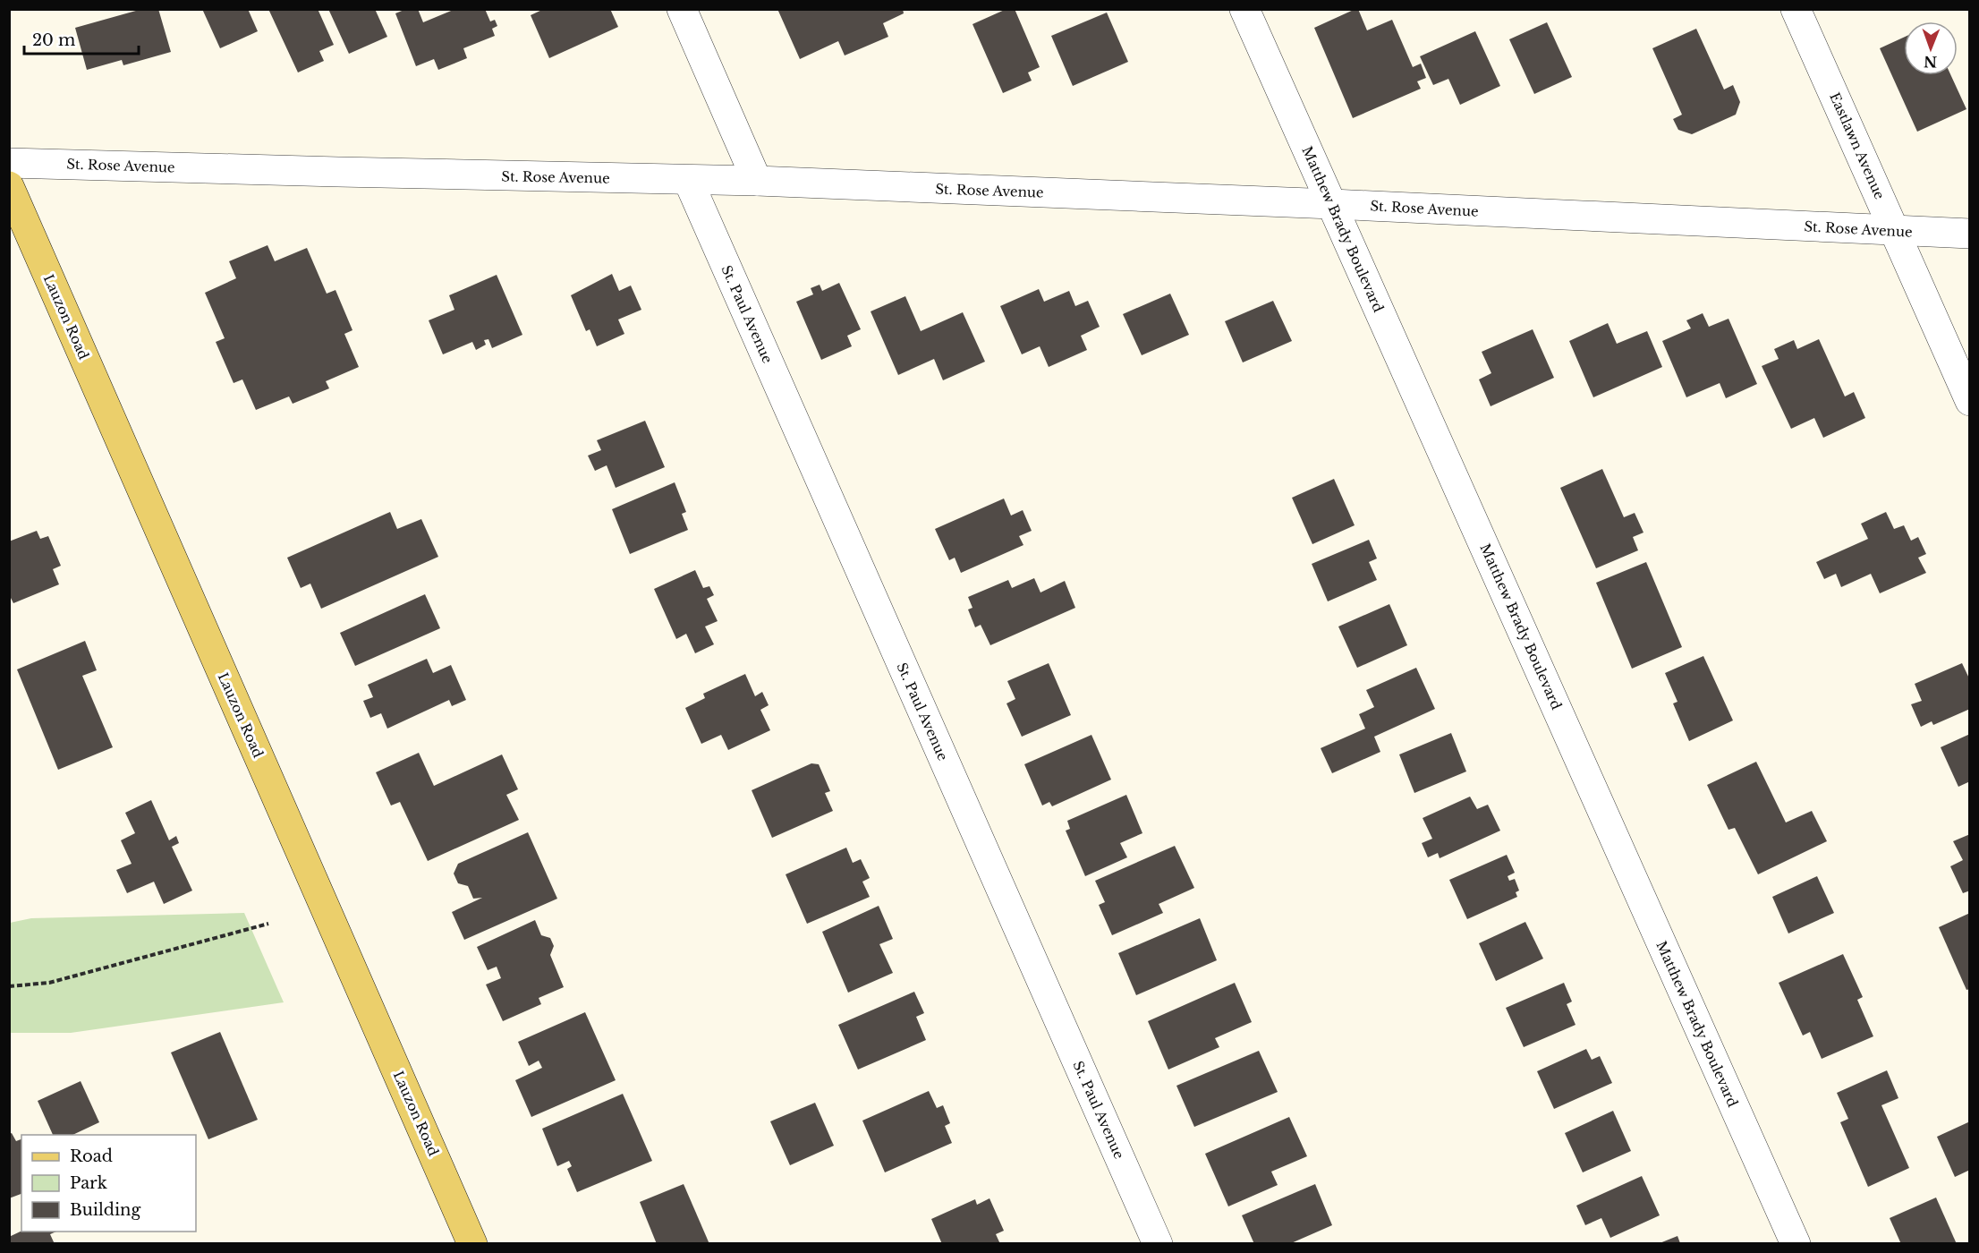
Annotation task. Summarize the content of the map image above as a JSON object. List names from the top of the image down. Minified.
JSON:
{"streets":{"main road":["Lauzon Road"],"street":["Eastlawn Avenue","St. Rose Avenue","Matthew Brady Boulevard","St. Paul Avenue"]},"crossings":[["Eastlawn Avenue","St. Rose Avenue"],["St. Rose Avenue","Matthew Brady Boulevard"],["St. Rose Avenue","St. Paul Avenue"]],"legend":["Road","Park","Building"],"scale_bar":"20 m","north":"bottom"}
